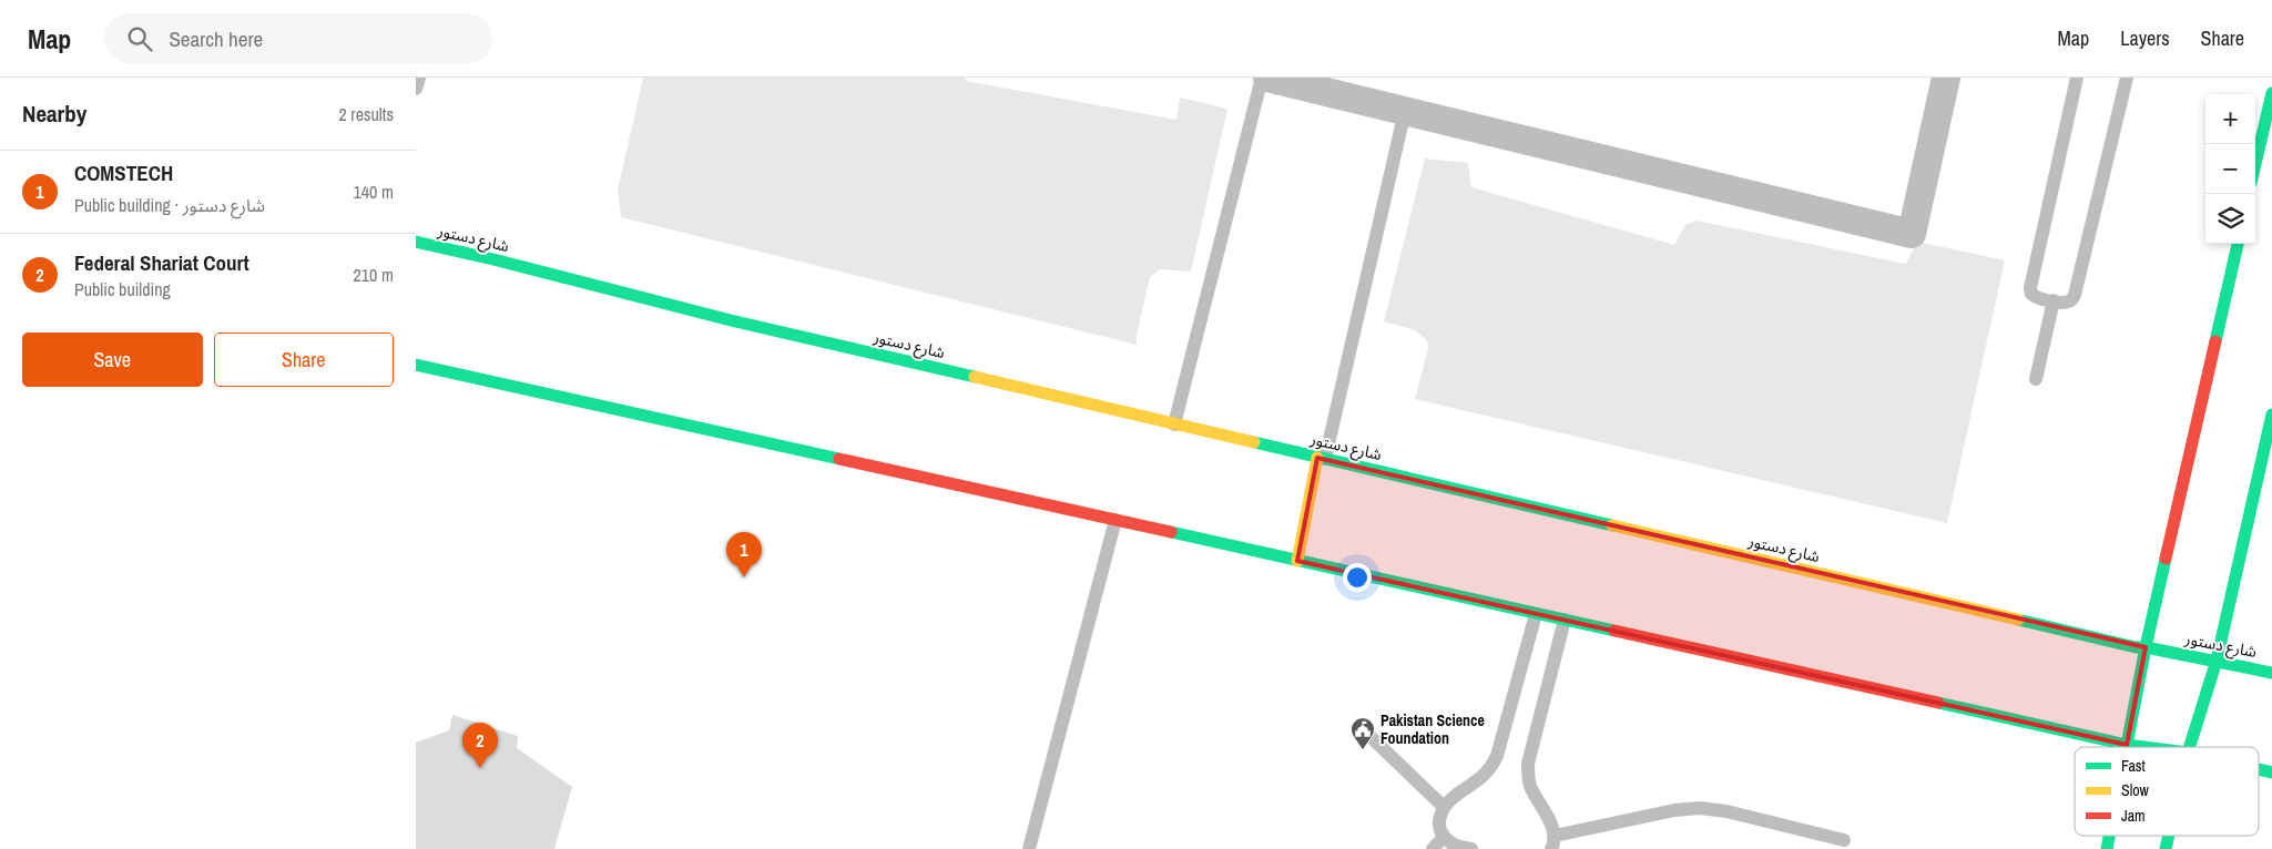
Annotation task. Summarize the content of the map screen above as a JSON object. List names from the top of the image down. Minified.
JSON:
{"streets":{"main road":["شارع دستور"]},"places":{"public building":["Pakistan Science Foundation"]},"legend":["Fast","Slow","Jam"],"page":{"header":"Map","search":"Search here","nav":["Map","Layers","Share"],"heading":["Nearby","2 results"],"map_buttons":["+","−"],"list":[{"mark":"1","name":"COMSTECH","note":"Public building · شارع دستور","value":"140 m"},{"mark":"2","name":"Federal Shariat Court","note":"Public building","value":"210 m"}],"buttons":["Save","Share"],"pins":["1","2"]}}
